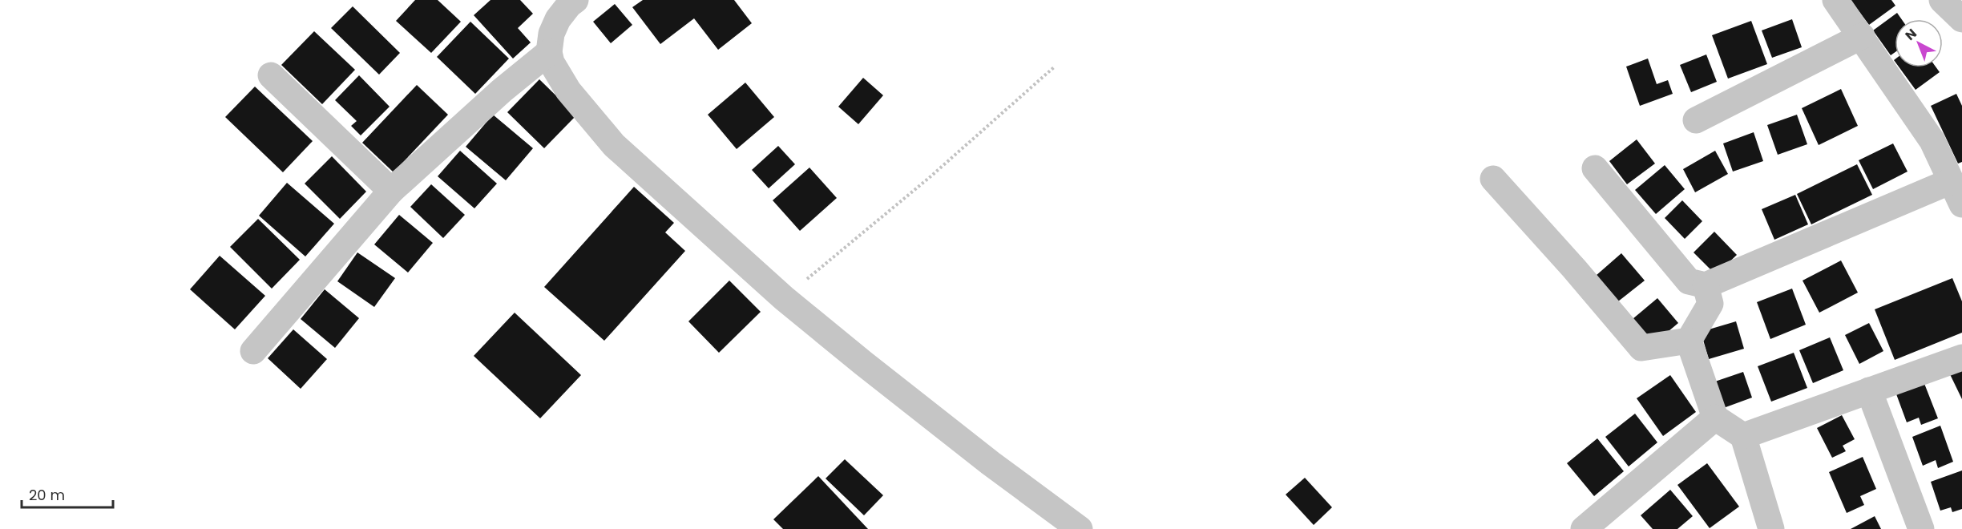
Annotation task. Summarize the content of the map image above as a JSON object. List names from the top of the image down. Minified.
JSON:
{"scale_bar":"20 m","north":"top left"}
